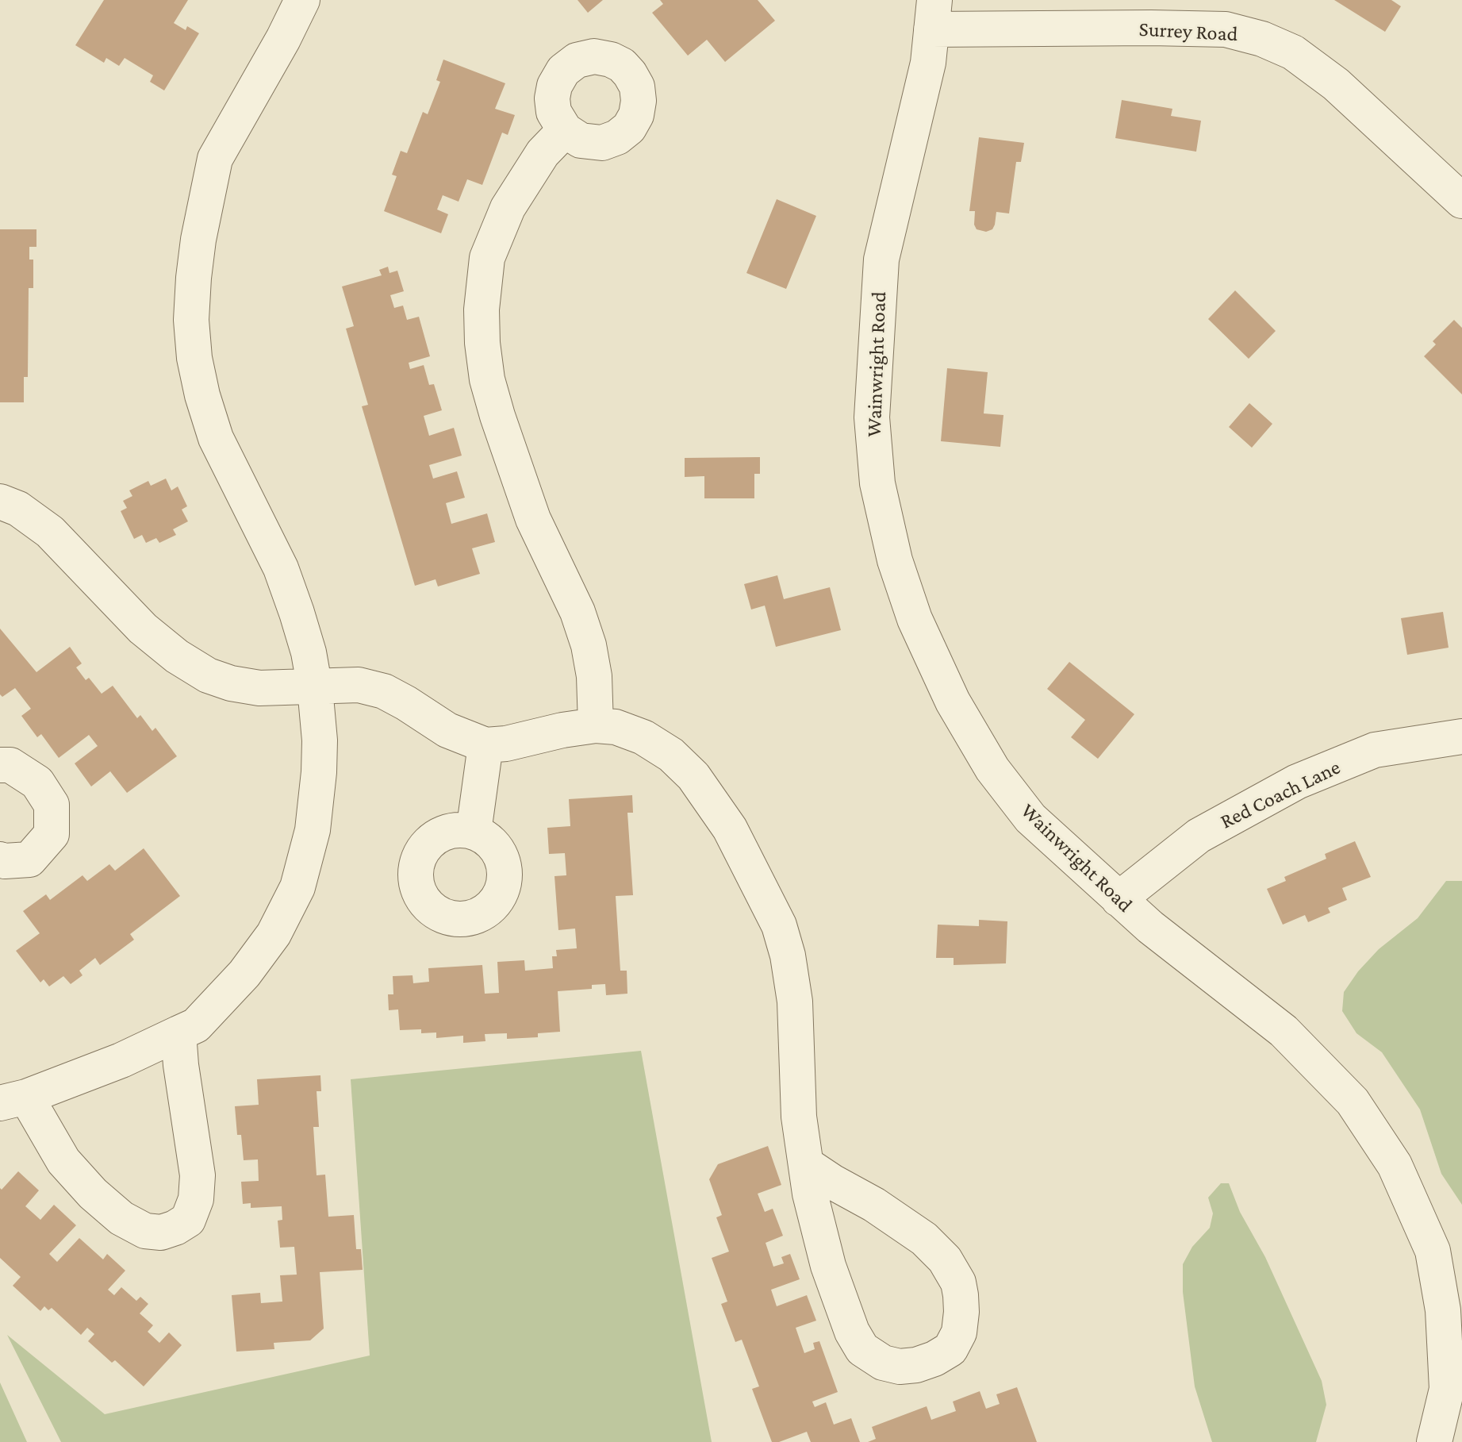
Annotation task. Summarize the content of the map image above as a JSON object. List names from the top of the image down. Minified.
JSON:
{"streets":{"street":["Surrey Road","Wainwright Road","Red Coach Lane"]},"crossings":[["Surrey Road","Wainwright Road"],["Wainwright Road","Red Coach Lane"]]}
